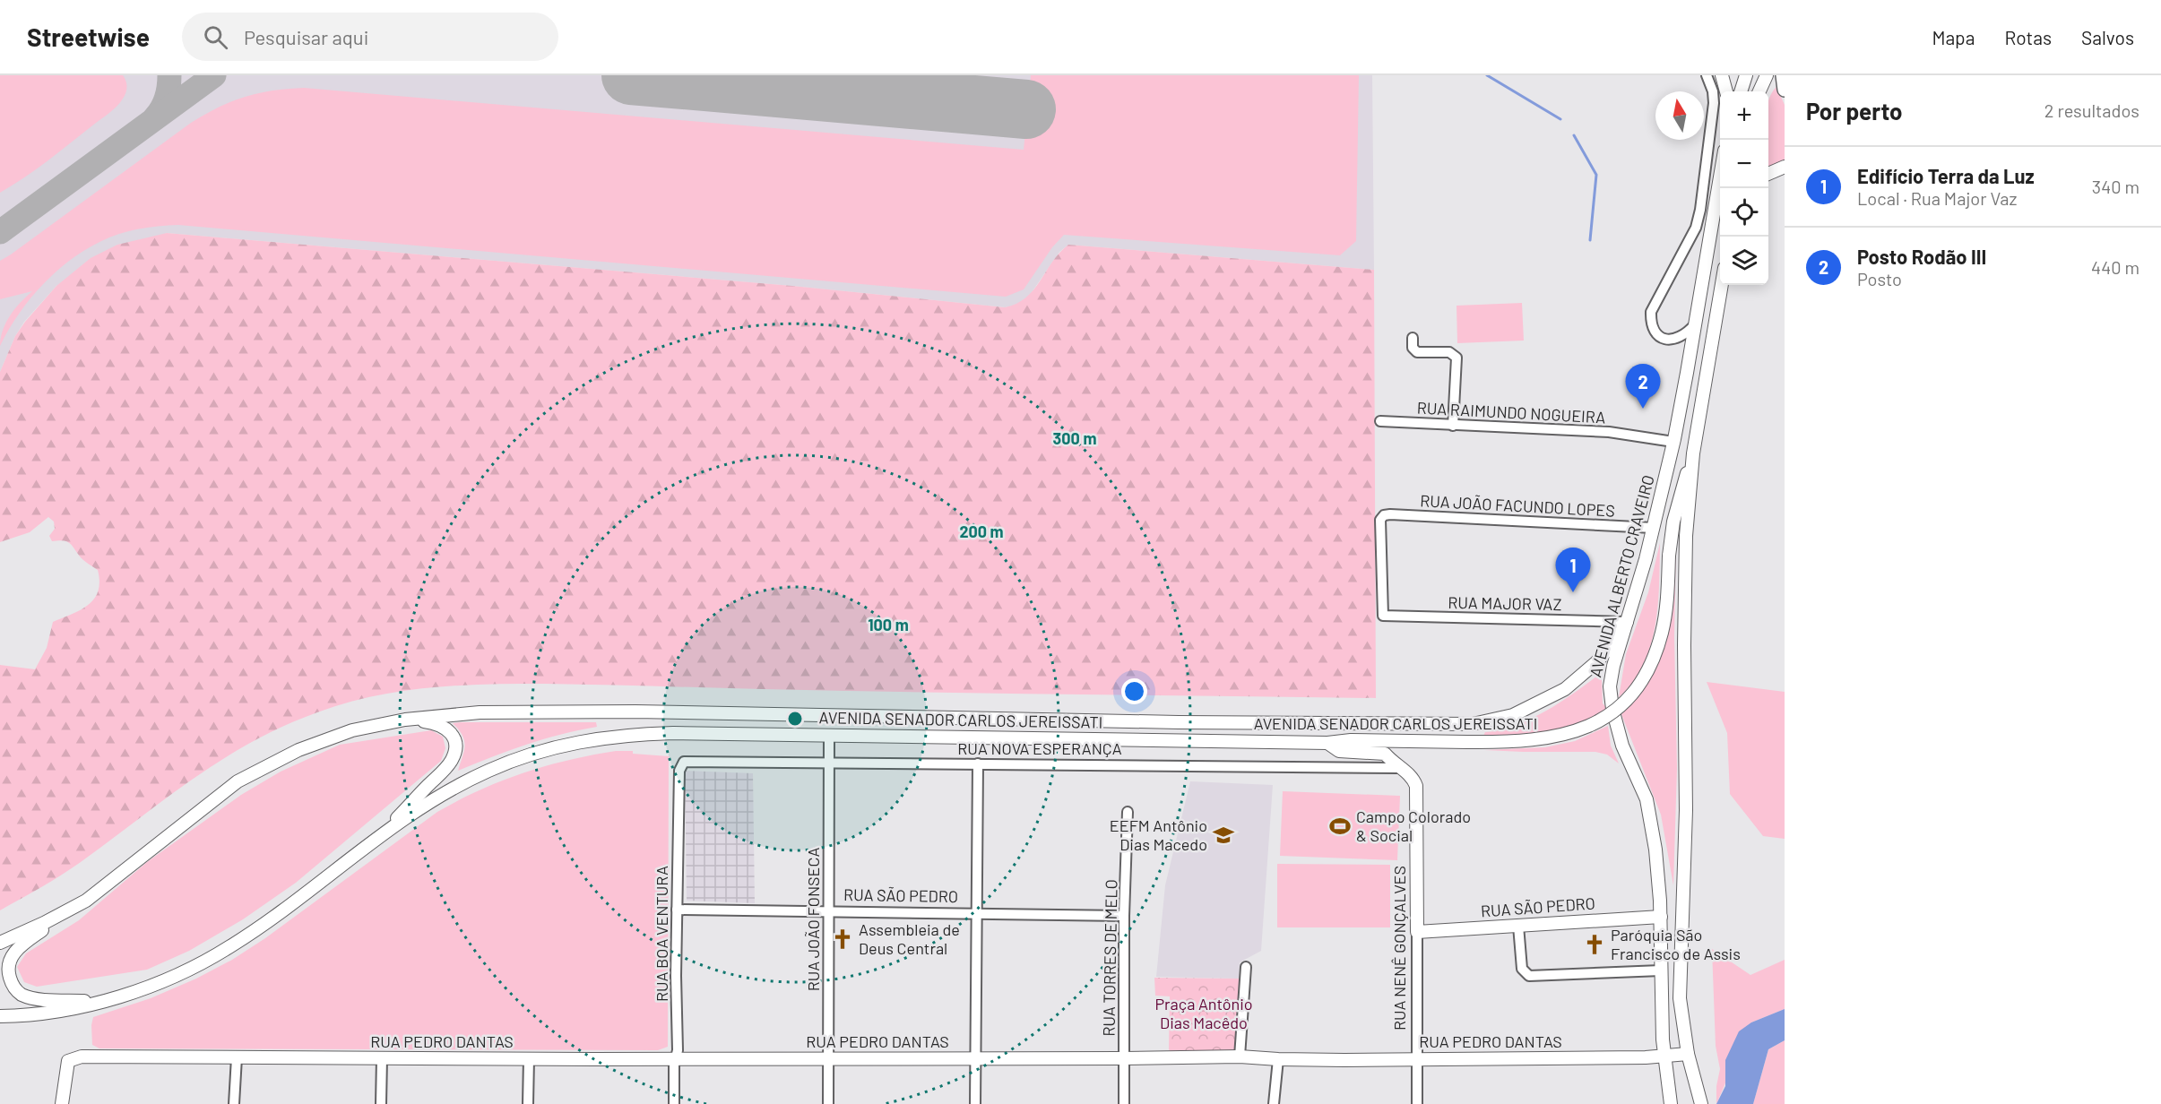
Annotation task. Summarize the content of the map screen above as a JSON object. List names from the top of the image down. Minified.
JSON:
{"streets":{"main road":["AVENIDA ALBERTO CRAVEIRO","AVENIDA SENADOR CARLOS JEREISSATI","RUA SÃO PEDRO","RUA NENÊ GONÇALVES","RUA PEDRO DANTAS"],"street":["RUA RAIMUNDO NOGUEIRA","RUA JOÃO FACUNDO LOPES","RUA MAJOR VAZ","RUA NOVA ESPERANÇA","RUA JOÃO FONSECA","RUA BOA VENTURA","RUA TORRES DE MELO"]},"crossings":[["RUA RAIMUNDO NOGUEIRA","AVENIDA ALBERTO CRAVEIRO"],["RUA JOÃO FACUNDO LOPES","AVENIDA ALBERTO CRAVEIRO"],["RUA JOÃO FACUNDO LOPES","RUA MAJOR VAZ"],["AVENIDA ALBERTO CRAVEIRO","RUA MAJOR VAZ"],["AVENIDA ALBERTO CRAVEIRO","AVENIDA SENADOR CARLOS JEREISSATI"],["AVENIDA ALBERTO CRAVEIRO","RUA SÃO PEDRO"],["AVENIDA ALBERTO CRAVEIRO","RUA PEDRO DANTAS"],["RUA MAJOR VAZ","AVENIDA SENADOR CARLOS JEREISSATI"],["AVENIDA SENADOR CARLOS JEREISSATI","RUA JOÃO FONSECA"],["AVENIDA SENADOR CARLOS JEREISSATI","RUA NENÊ GONÇALVES"],["RUA NOVA ESPERANÇA","RUA JOÃO FONSECA"],["RUA NOVA ESPERANÇA","RUA BOA VENTURA"],["RUA NOVA ESPERANÇA","RUA NENÊ GONÇALVES"],["RUA SÃO PEDRO","RUA JOÃO FONSECA"],["RUA SÃO PEDRO","RUA BOA VENTURA"],["RUA SÃO PEDRO","RUA NENÊ GONÇALVES"],["RUA SÃO PEDRO","RUA TORRES DE MELO"],["RUA JOÃO FONSECA","RUA PEDRO DANTAS"],["RUA BOA VENTURA","RUA PEDRO DANTAS"],["RUA NENÊ GONÇALVES","RUA PEDRO DANTAS"],["RUA TORRES DE MELO","RUA PEDRO DANTAS"]],"parks":["Praça Antônio Dias Macêdo"],"places":{"sports":["Campo Colorado & Social"],"school or university":["EEFM Antônio Dias Macedo"],"church":["Assembleia de Deus Central","Paróquia São Francisco de Assis"]},"north":"top","page":{"header":"Streetwise","search":"Pesquisar aqui","nav":["Mapa","Rotas","Salvos"],"heading":["Por perto","2 resultados"],"map_buttons":["+","−"],"list":[{"mark":"1","name":"Edifício Terra da Luz","note":"Local · Rua Major Vaz","value":"340 m"},{"mark":"2","name":"Posto Rodão III","note":"Posto","value":"440 m"}],"pins":["2","1"]},"rings":["300 m","200 m","100 m"]}
